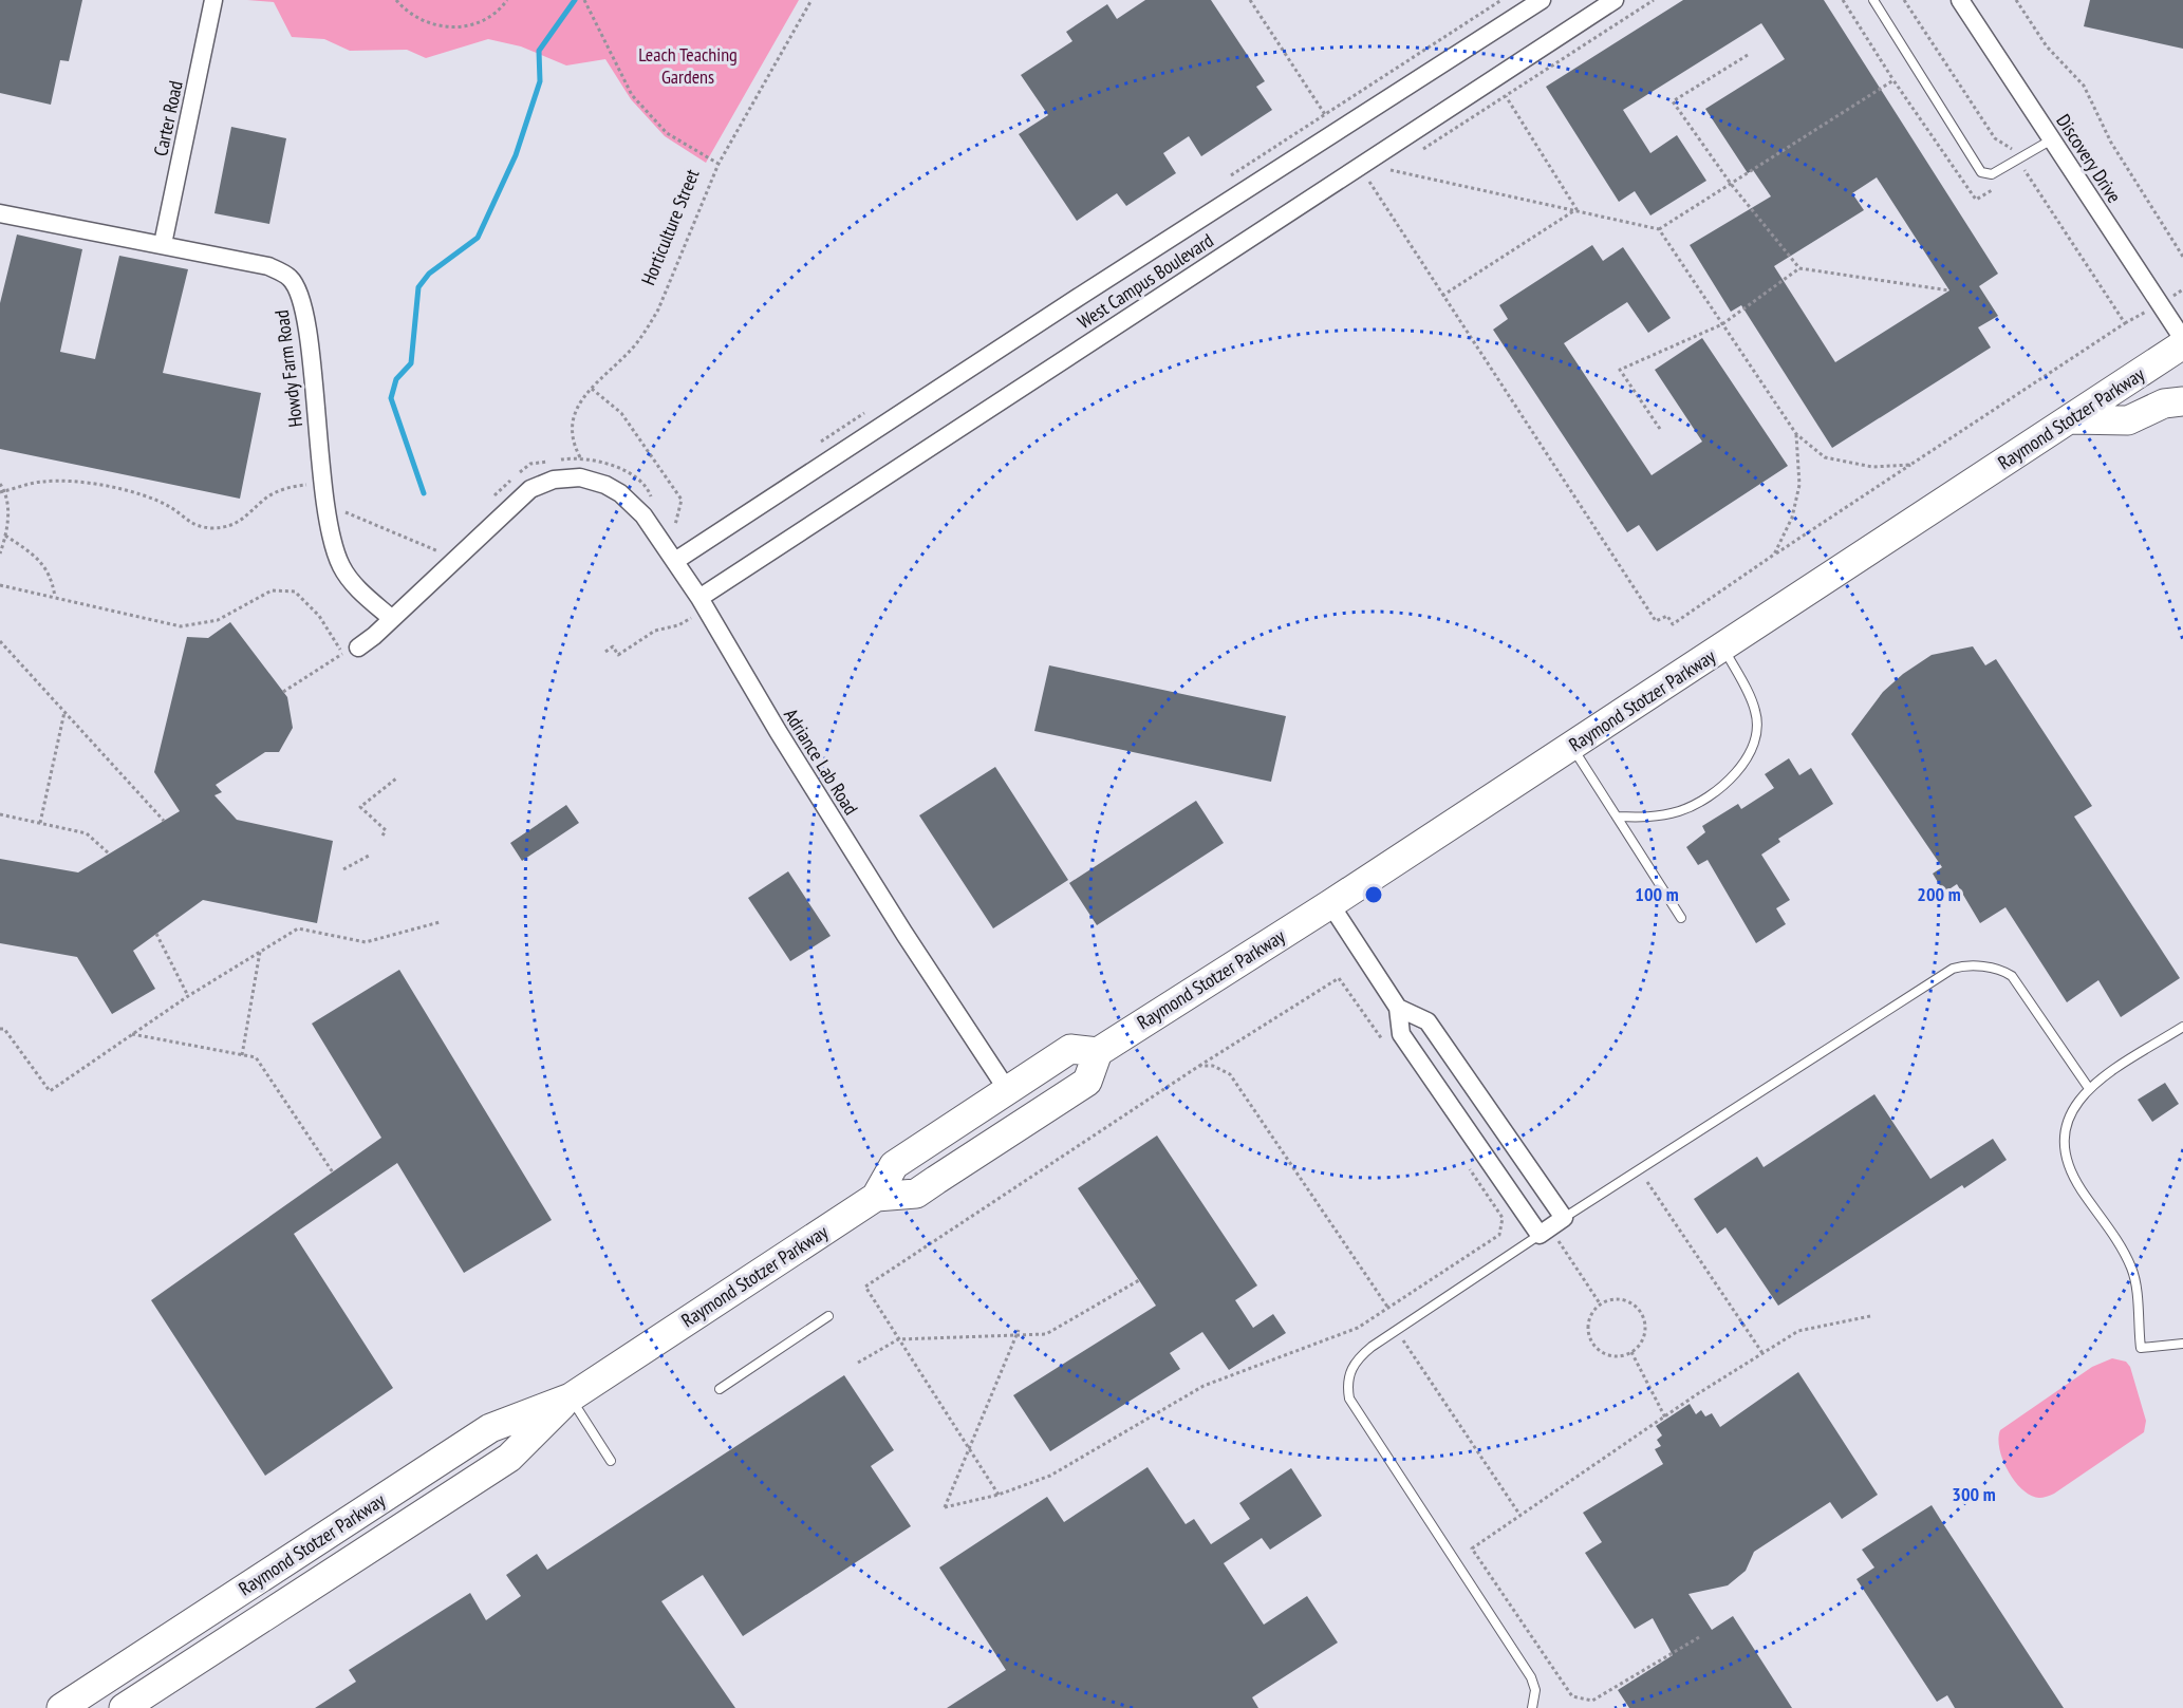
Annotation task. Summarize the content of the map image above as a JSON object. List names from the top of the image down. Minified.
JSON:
{"streets":{"main road":["Raymond Stotzer Parkway"],"street":["Carter Road","Discovery Drive","West Campus Boulevard","Howdy Farm Road","Adriance Lab Road"],"path":["Horticulture Street"]},"crossings":[["Carter Road","Howdy Farm Road"],["Horticulture Street","Adriance Lab Road"],["West Campus Boulevard","Adriance Lab Road"],["Raymond Stotzer Parkway","Adriance Lab Road"]],"parks":["Leach Teaching Gardens"],"rings":["100 m","200 m","300 m"]}
